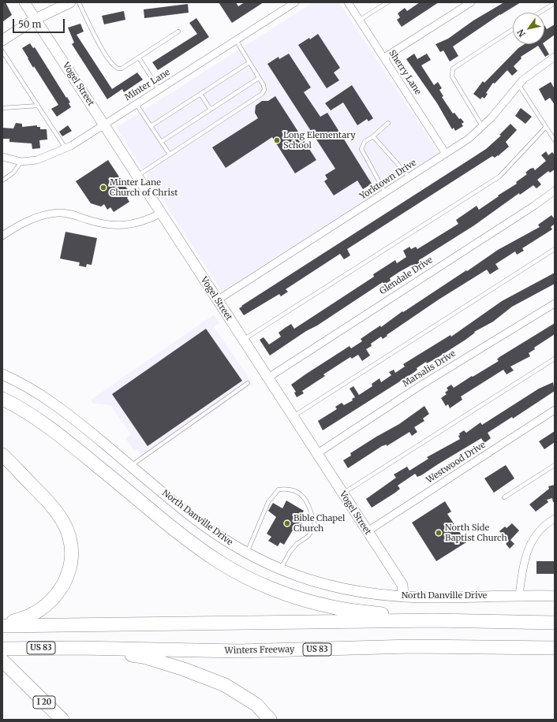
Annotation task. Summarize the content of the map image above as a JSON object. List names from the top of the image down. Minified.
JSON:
{"streets":{"highway":["US 83","Winters Freeway","I 20"],"street":["Sherry Lane","Vogel Street","Minter Lane","Yorktown Drive","Glendale Drive","Marsalis Drive","Westwood Drive","North Danville Drive"]},"crossings":[["Sherry Lane","Yorktown Drive"],["Vogel Street","Minter Lane"],["Vogel Street","Yorktown Drive"],["Vogel Street","Glendale Drive"],["Vogel Street","Marsalis Drive"],["Vogel Street","Westwood Drive"],["Vogel Street","North Danville Drive"]],"places":["Long Elementary School","Minter Lane Church of Christ","Bible Chapel Church","North Side Baptist Church"],"scale_bar":"50 m","north":"bottom left"}
